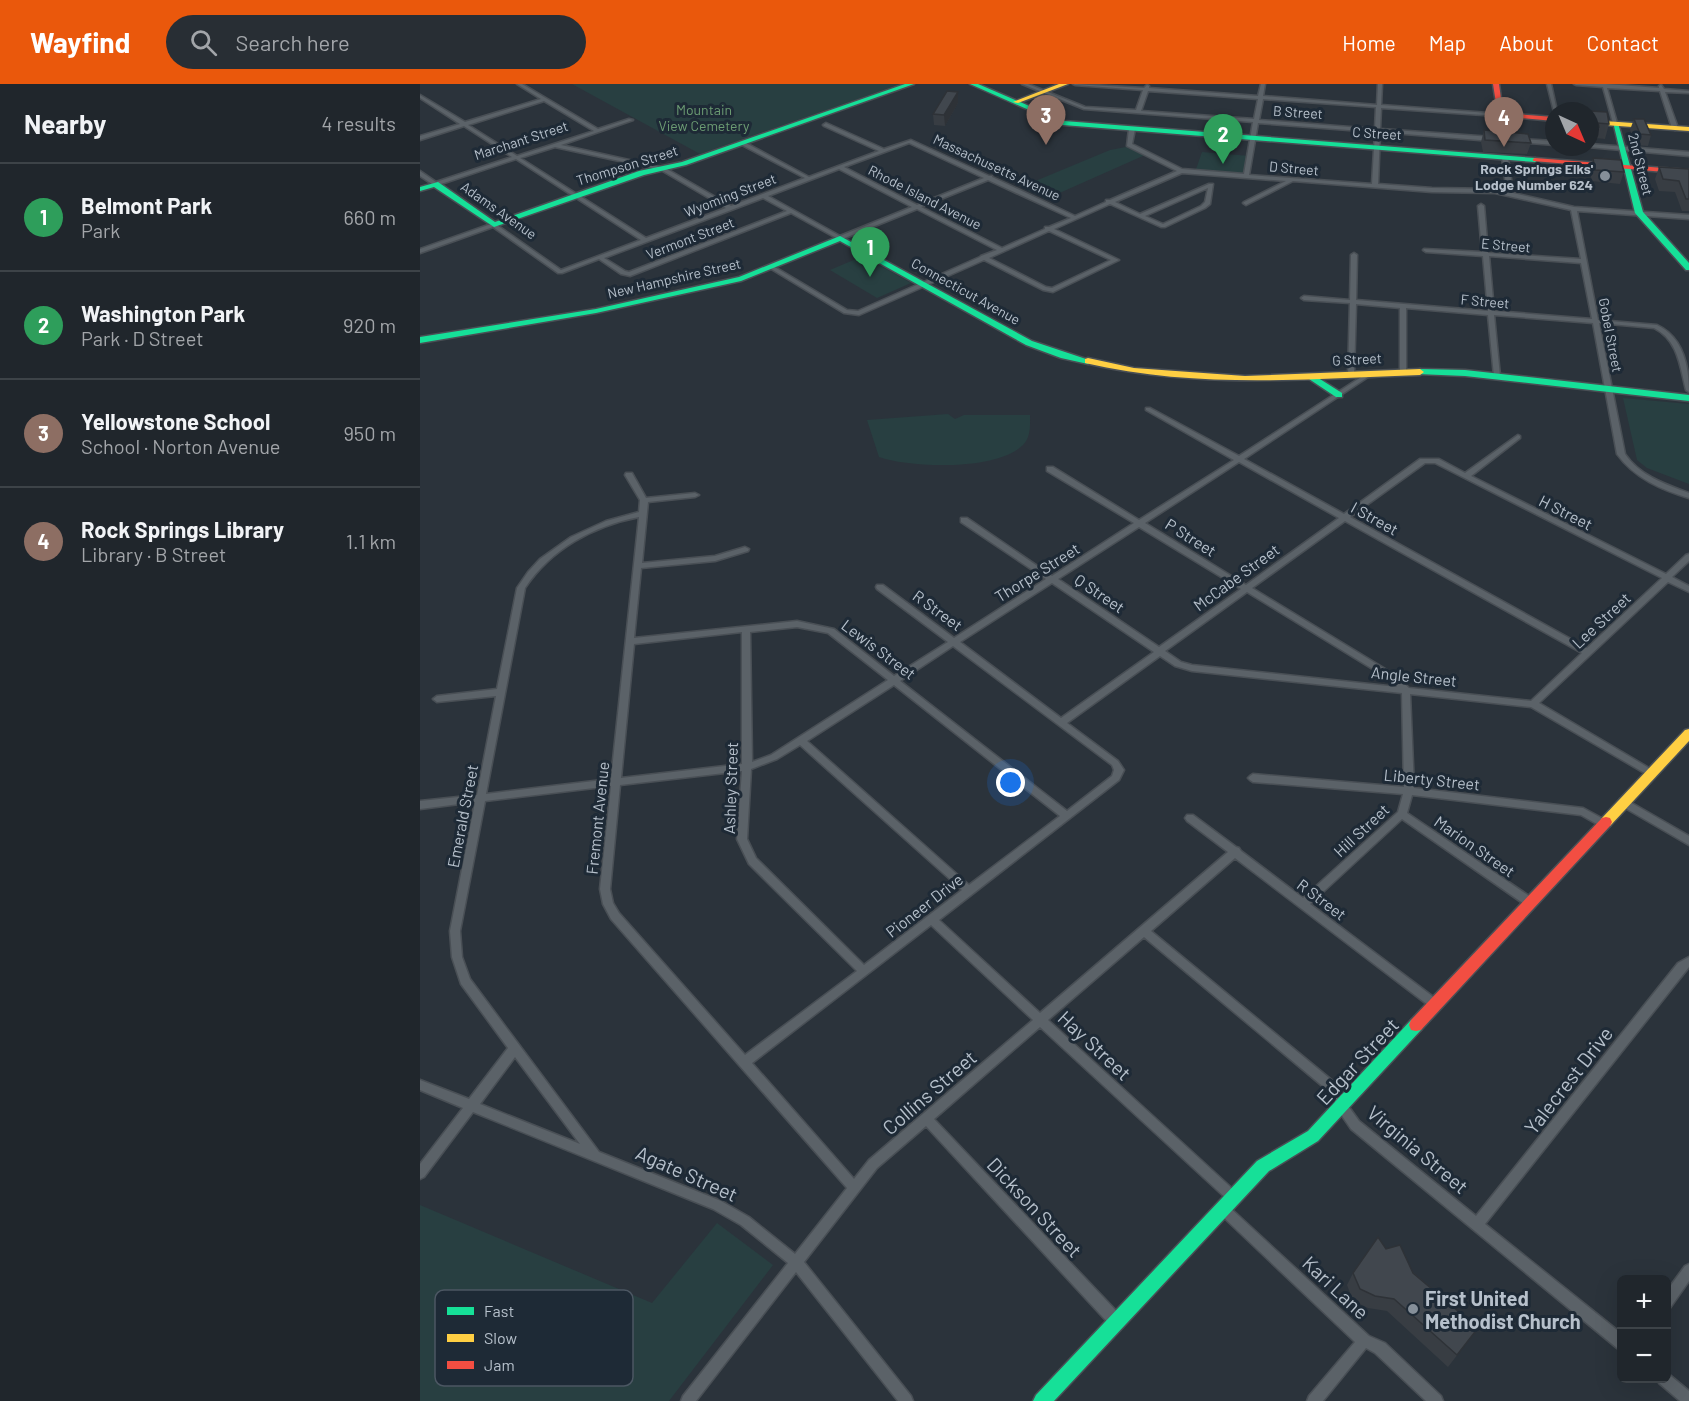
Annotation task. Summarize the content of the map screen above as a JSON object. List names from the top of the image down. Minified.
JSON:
{"streets":{"street":["B Street","C Street","Marchant Street","2nd Street","Thompson Street","Massachusetts Avenue","D Street","Wyoming Street","Rhode Island Avenue","Adams Avenue","Vermont Street","E Street","New Hampshire Street","Connecticut Avenue","F Street","Gobel Street","G Street","H Street","I Street","P Street","Thorpe Street","McCabe Street","Q Street","R Street","Lee Street","Lewis Street","Angle Street","Liberty Street","Ashley Street","Emerald Street","Fremont Avenue","Hill Street","Marion Street","Pioneer Drive","Hay Street","Edgar Street","Yalecrest Drive","Collins Street","Virginia Street","Agate Street","Dickson Street","Kari Lane"]},"crossings":[["C Street","2nd Street"],["Marchant Street","Adams Avenue"],["2nd Street","D Street"],["Thompson Street","Adams Avenue"],["Massachusetts Avenue","D Street"],["Massachusetts Avenue","Wyoming Street"],["Massachusetts Avenue","New Hampshire Street"],["D Street","Rhode Island Avenue"],["D Street","New Hampshire Street"],["D Street","Connecticut Avenue"],["D Street","Gobel Street"],["Wyoming Street","Rhode Island Avenue"],["Wyoming Street","Adams Avenue"],["Wyoming Street","Vermont Street"],["Wyoming Street","Connecticut Avenue"],["Rhode Island Avenue","New Hampshire Street"],["Vermont Street","Connecticut Avenue"],["E Street","Gobel Street"],["New Hampshire Street","Connecticut Avenue"],["Connecticut Avenue","G Street"],["F Street","Gobel Street"],["Gobel Street","G Street"],["G Street","Thorpe Street"],["H Street","McCabe Street"],["H Street","Lee Street"],["I Street","Thorpe Street"],["I Street","McCabe Street"],["I Street","Lee Street"],["P Street","Thorpe Street"],["P Street","McCabe Street"],["P Street","Angle Street"],["P Street","Hill Street"],["Thorpe Street","Q Street"],["Thorpe Street","R Street"],["Thorpe Street","Lewis Street"],["Thorpe Street","Ashley Street"],["Thorpe Street","Emerald Street"],["Thorpe Street","Fremont Avenue"],["McCabe Street","Q Street"],["McCabe Street","R Street"],["McCabe Street","Angle Street"],["Q Street","Angle Street"],["R Street","Hill Street"],["R Street","Pioneer Drive"],["R Street","Edgar Street"],["R Street","Collins Street"],["Lee Street","Angle Street"],["Lewis Street","Ashley Street"],["Lewis Street","Fremont Avenue"],["Lewis Street","Pioneer Drive"],["Angle Street","Hill Street"],["Angle Street","Edgar Street"],["Liberty Street","Hill Street"],["Liberty Street","Edgar Street"],["Ashley Street","Pioneer Drive"],["Emerald Street","Fremont Avenue"],["Emerald Street","Agate Street"],["Fremont Avenue","Pioneer Drive"],["Fremont Avenue","Collins Street"],["Hill Street","Marion Street"],["Marion Street","Edgar Street"],["Pioneer Drive","Hay Street"],["Hay Street","Edgar Street"],["Hay Street","Collins Street"],["Edgar Street","Virginia Street"],["Edgar Street","Dickson Street"],["Edgar Street","Kari Lane"],["Yalecrest Drive","Virginia Street"],["Collins Street","Virginia Street"],["Collins Street","Agate Street"],["Collins Street","Dickson Street"]],"parks":["Mountain View Cemetery"],"places":["Rock Springs Elks' Lodge Number 624","First United Methodist Church"],"legend":["Fast","Slow","Jam"],"north":"bottom right","page":{"header":"Wayfind","search":"Search here","nav":["Home","Map","About","Contact"],"heading":["Nearby","4 results"],"pins":["3","4","2","1"],"list":[{"mark":"1","name":"Belmont Park","note":"Park","value":"660 m"},{"mark":"2","name":"Washington Park","note":"Park · D Street","value":"920 m"},{"mark":"3","name":"Yellowstone School","note":"School · Norton Avenue","value":"950 m"},{"mark":"4","name":"Rock Springs Library","note":"Library · B Street","value":"1.1 km"}],"map_buttons":["+","−"]}}
